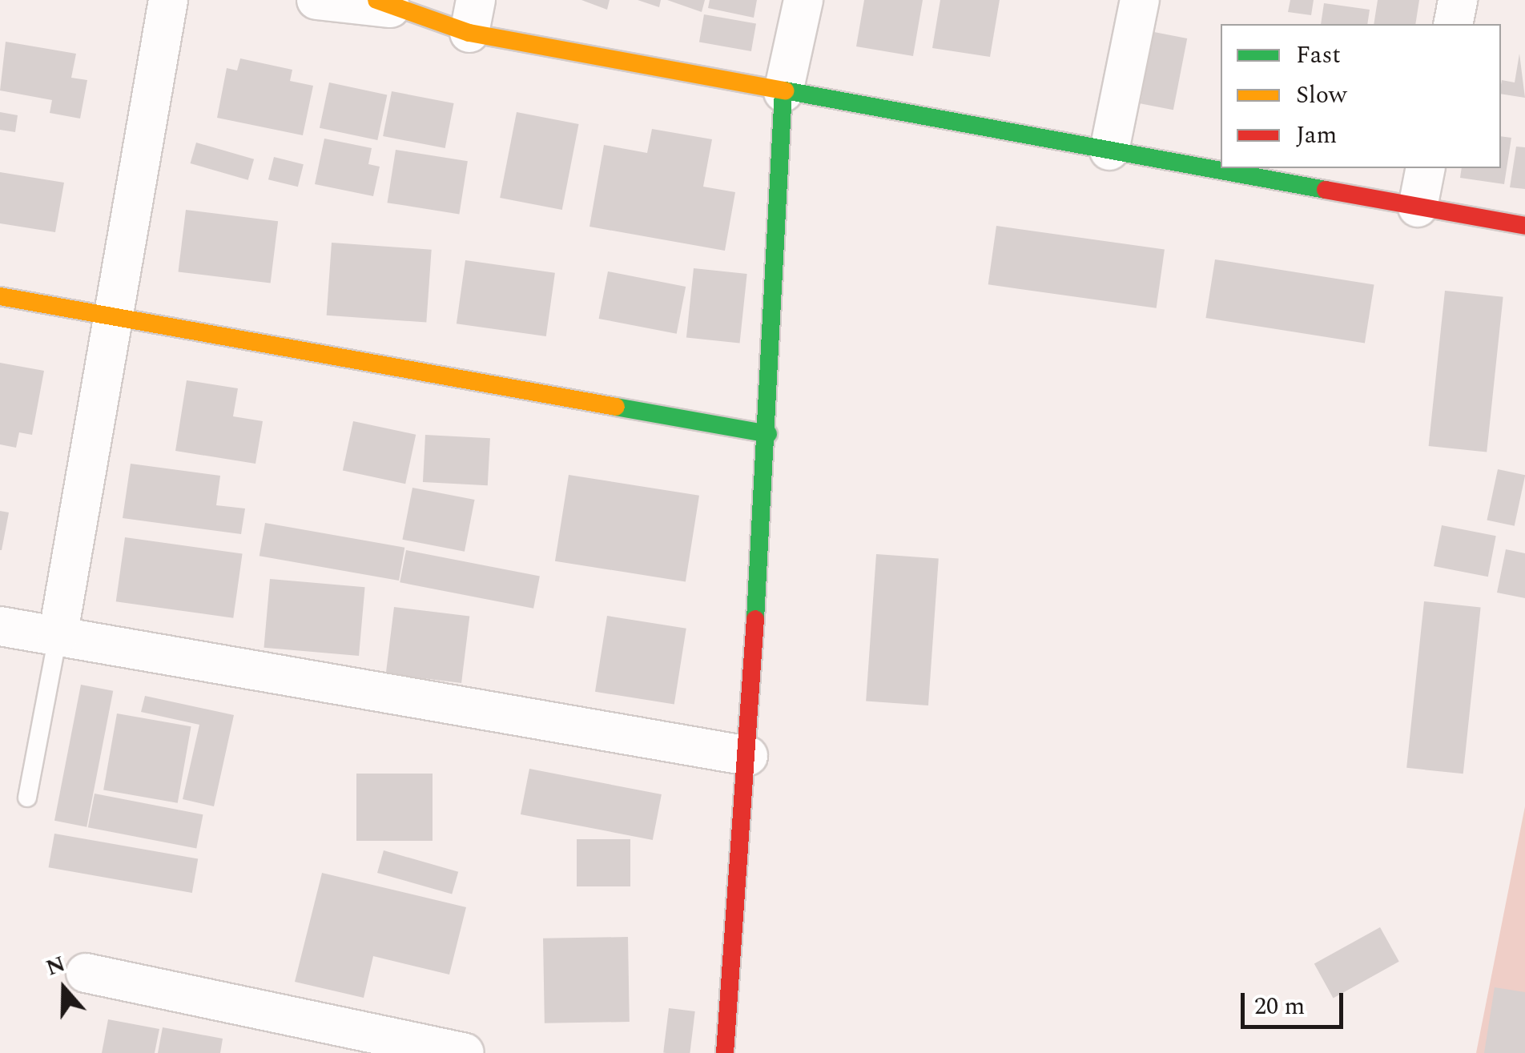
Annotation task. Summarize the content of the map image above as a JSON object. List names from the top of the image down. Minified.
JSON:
{"legend":["Fast","Slow","Jam"],"scale_bar":"20 m","north":"top"}
